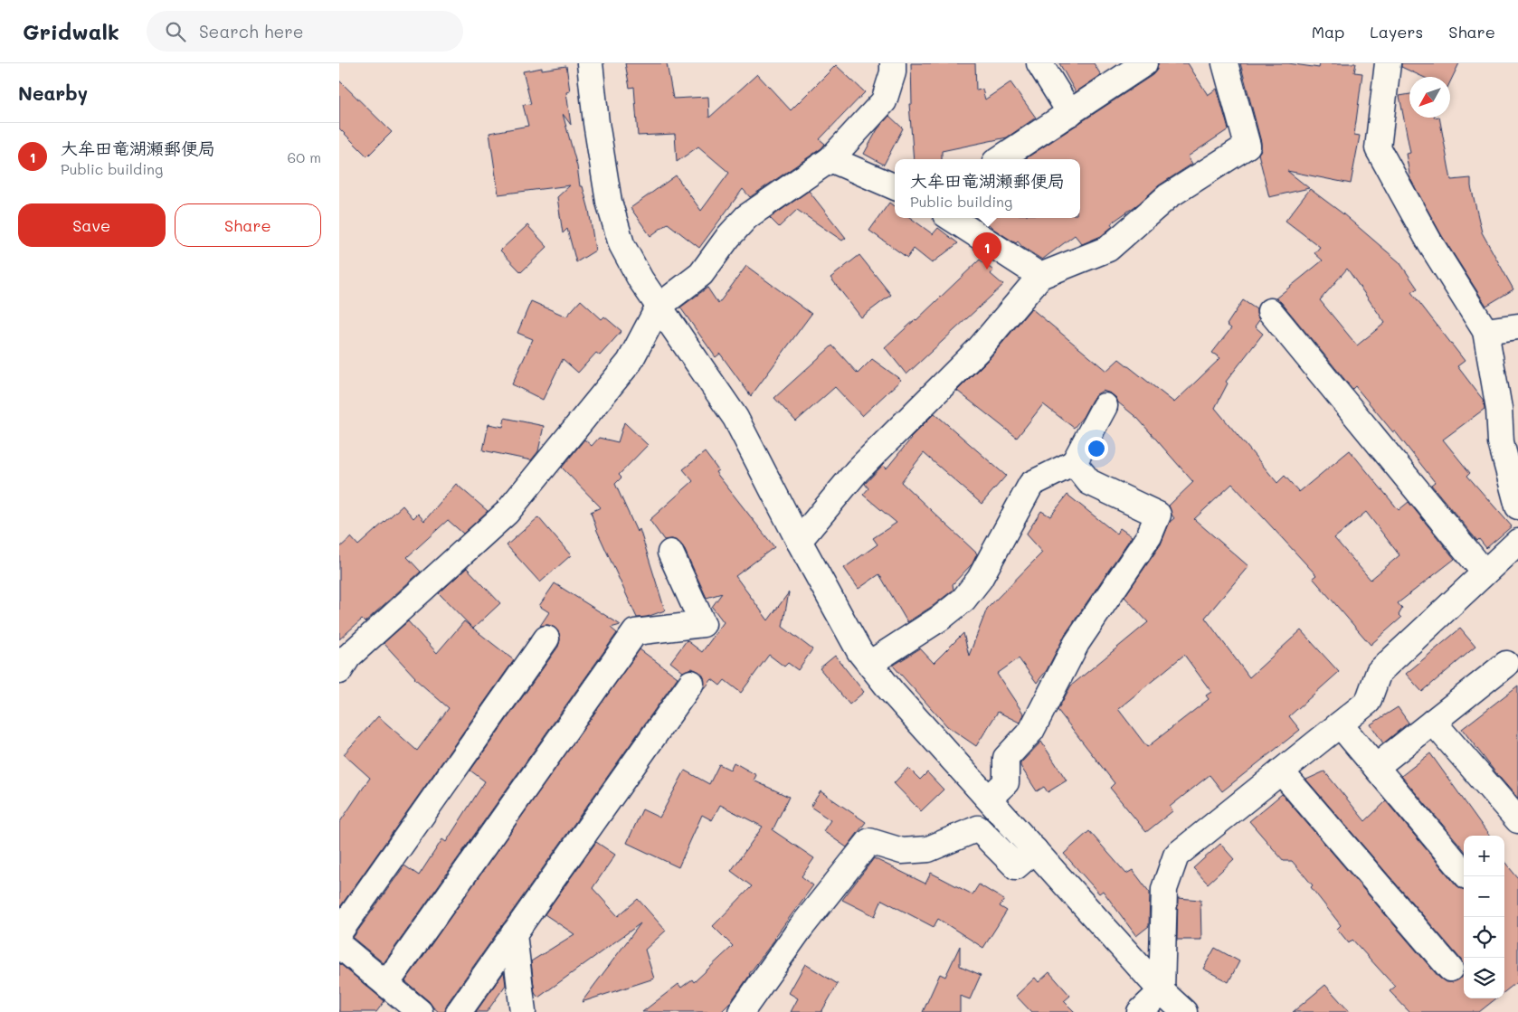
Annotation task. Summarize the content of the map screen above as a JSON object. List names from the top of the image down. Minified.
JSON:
{"north":"bottom left","page":{"header":"Gridwalk","search":"Search here","nav":["Map","Layers","Share"],"heading":"Nearby","list":[{"mark":"1","name":"大牟田竜湖瀬郵便局","note":"Public building","value":"60 m"}],"popup":["大牟田竜湖瀬郵便局","Public building"],"buttons":["Save","Share"],"pins":"1","map_buttons":["+","−"]}}
